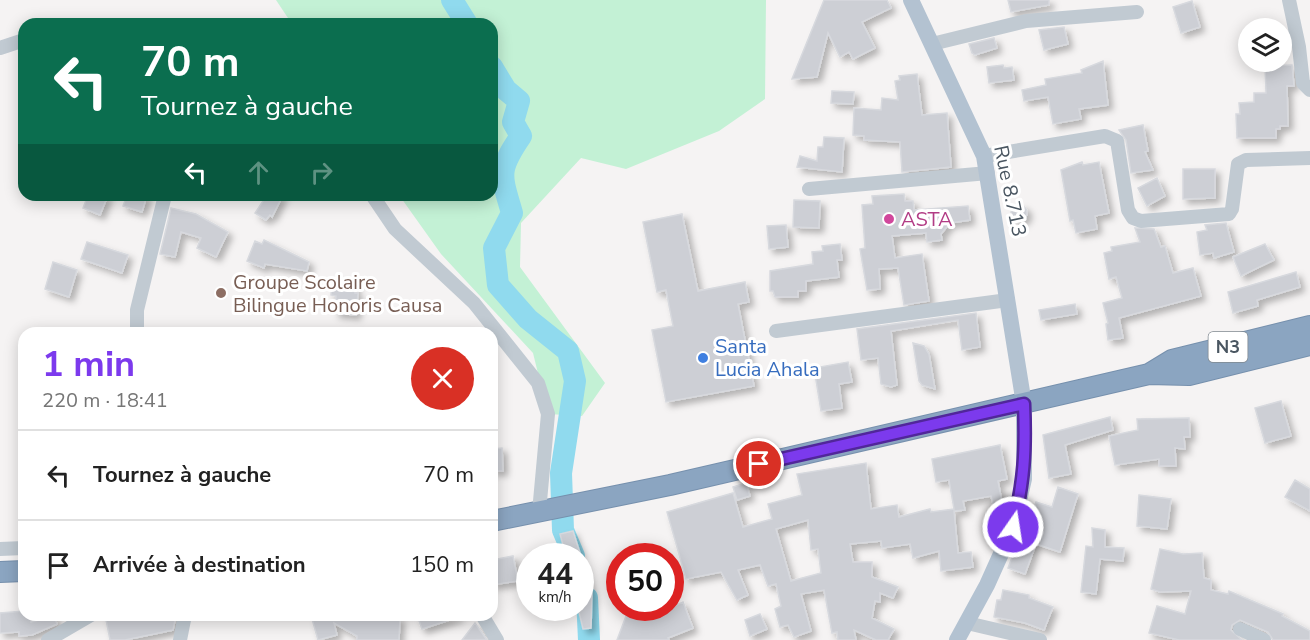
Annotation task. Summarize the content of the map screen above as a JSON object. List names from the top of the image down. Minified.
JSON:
{"streets":{"highway":["N3"],"main road":["Rue 8.713"]},"crossings":[["Rue 8.713","N3"]],"places":["ASTA","Groupe Scolaire Bilingue Honoris Causa","Santa Lucia Ahala"],"page":{"turn":["70 m","Tournez à gauche"],"heading":["1 min","220 m · 18:41"],"list":[{"name":"Tournez à gauche","value":"70 m"},{"name":"Arrivée à destination","value":"150 m"}],"speed":"44 km/h","limit":"50"}}
